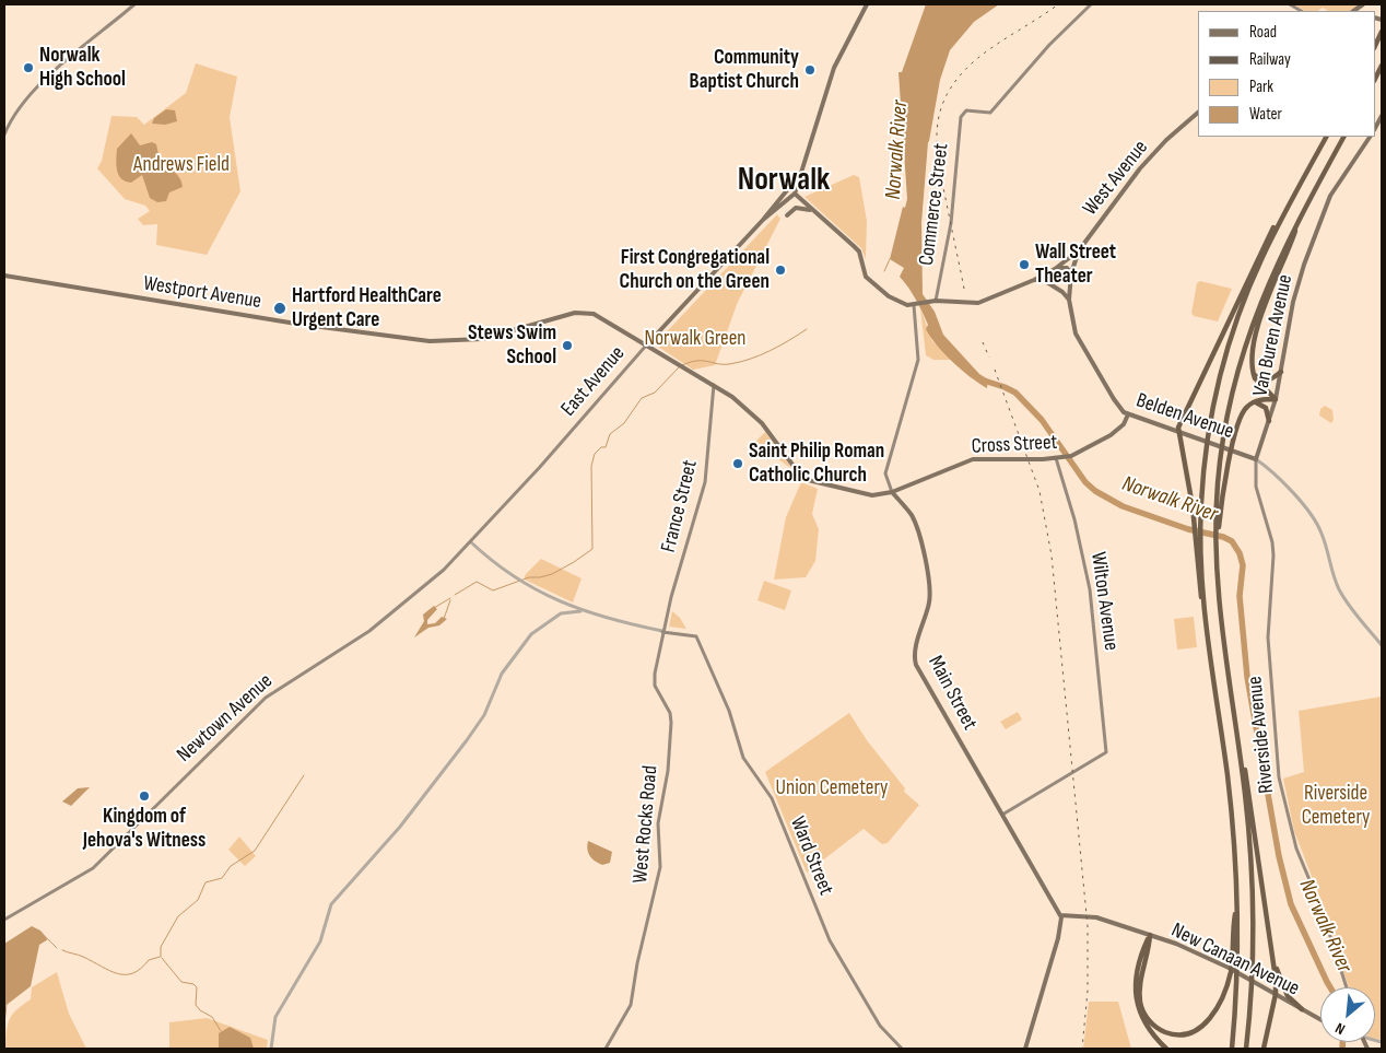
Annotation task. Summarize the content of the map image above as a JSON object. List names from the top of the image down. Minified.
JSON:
{"streets":{"main road":["West Avenue","Commerce Street","Westport Avenue","Van Buren Avenue","East Avenue","Belden Avenue","Cross Street","France Street","Wilton Avenue","Main Street","Newtown Avenue","Riverside Avenue","West Rocks Road","Ward Street","New Canaan Avenue"]},"crossings":[["West Avenue","Belden Avenue"],["Westport Avenue","East Avenue"],["Westport Avenue","Cross Street"],["Westport Avenue","France Street"],["Van Buren Avenue","Belden Avenue"],["Van Buren Avenue","Riverside Avenue"],["East Avenue","Newtown Avenue"],["Belden Avenue","Cross Street"],["Belden Avenue","Riverside Avenue"],["Cross Street","France Street"],["Cross Street","Wilton Avenue"],["Cross Street","Main Street"],["France Street","West Rocks Road"],["France Street","Ward Street"],["Wilton Avenue","Main Street"],["Main Street","New Canaan Avenue"],["West Rocks Road","Ward Street"]],"districts":["Norwalk"],"water":["Norwalk River"],"parks":["Andrews Field","Norwalk Green","Union Cemetery","Riverside Cemetery"],"places":["Norwalk High School","Community Baptist Church","Wall Street Theater","First Congregational Church on the Green","Hartford HealthCare Urgent Care","Stews Swim School","Saint Philip Roman Catholic Church","Kingdom of Jehova's Witness"],"legend":["Road","Railway","Park","Water"],"north":"bottom left"}
